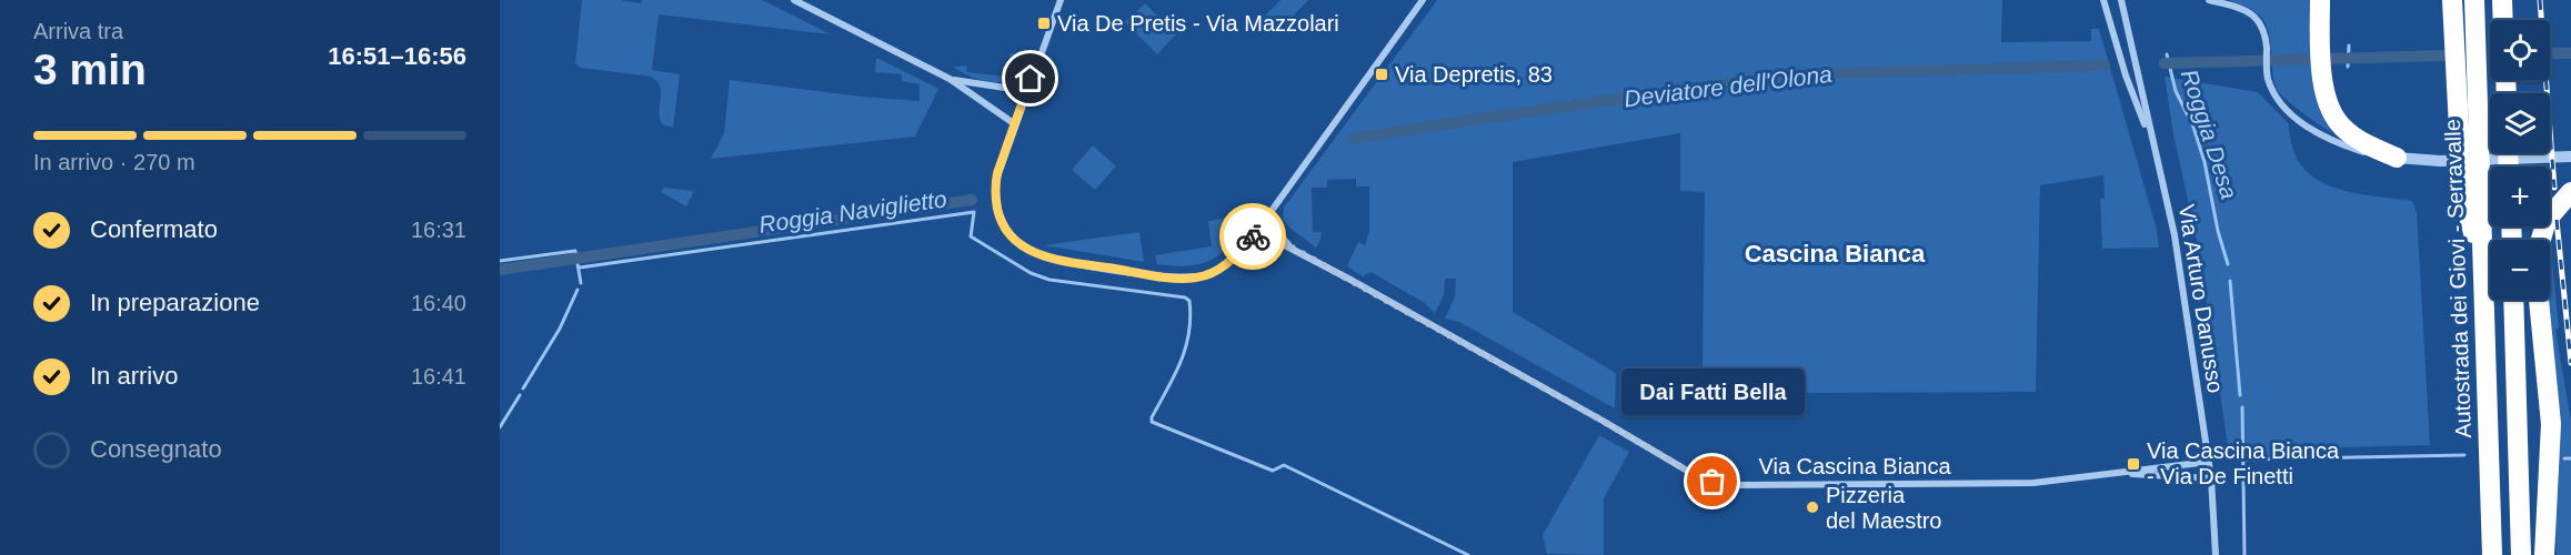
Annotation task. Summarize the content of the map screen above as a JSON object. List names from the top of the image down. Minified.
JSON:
{"streets":{"highway":["Autostrada dei Giovi - Serravalle"],"street":["Via Arturo Danusso","Via Cascina Bianca"]},"crossings":[["Via Arturo Danusso","Via Cascina Bianca"]],"districts":["Cascina Bianca"],"water":["Deviatore dell'Olona","Roggia Desa","Roggia Naviglietto"],"places":{"transit":["Via De Pretis - Via Mazzolari","Via Depretis, 83","Via Cascina Bianca - Via De Finetti"],"other":["Dai Fatti Bella","Pizzeria del Maestro"]},"page":{"heading":["3 min","Arriva tra","16:51–16:56"],"map_buttons":["+","−"],"bar":"In arrivo · 270 m","list":[["Confermato","16:31"],["In preparazione","16:40"],["In arrivo","16:41"],"Consegnato"],"bubble":"Dai Fatti Bella"}}
